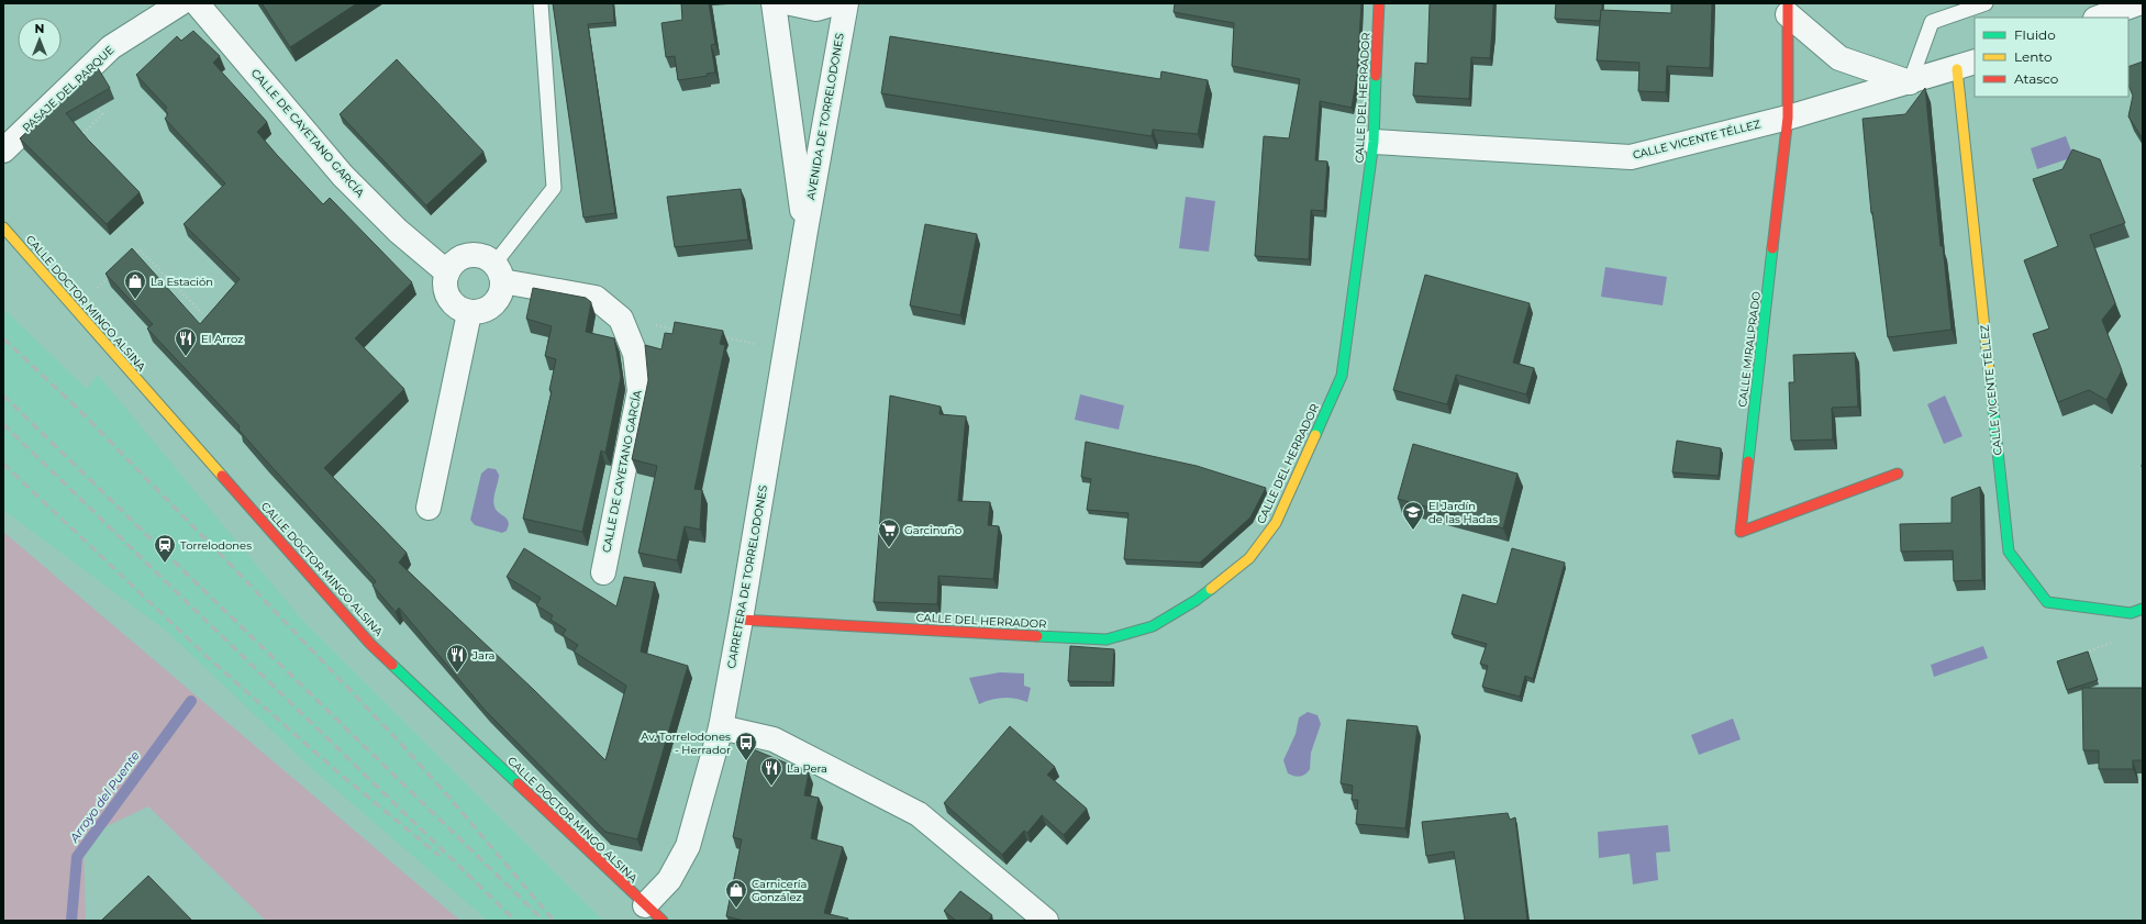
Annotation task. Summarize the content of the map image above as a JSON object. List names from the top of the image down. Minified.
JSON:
{"streets":{"street":["PASAJE DEL PARQUE","CALLE DEL HERRADOR","AVENIDA DE TORRELODONES","CALLE DE CAYETANO GARCÍA","CALLE VICENTE TÉLLEZ","CALLE DOCTOR MINGO ALSINA","CALLE MIRALPRADO","CARRETERA DE TORRELODONES"]},"crossings":[["CALLE DEL HERRADOR","CALLE VICENTE TÉLLEZ"],["CALLE DEL HERRADOR","CARRETERA DE TORRELODONES"],["AVENIDA DE TORRELODONES","CARRETERA DE TORRELODONES"],["CALLE VICENTE TÉLLEZ","CALLE MIRALPRADO"],["CALLE DOCTOR MINGO ALSINA","CARRETERA DE TORRELODONES"]],"water":["Arroyo del Puente"],"places":{"shop":["La Estación","Carnicería González"],"restaurant":["El Arroz","Jara","La Pera"],"school or university":["El Jardín de las Hadas"],"supermarket":["Garcinuño"],"station":["Torrelodones"],"bus stop":["Av. Torrelodones - Herrador"]},"legend":["Fluido","Lento","Atasco"],"north":"top"}
